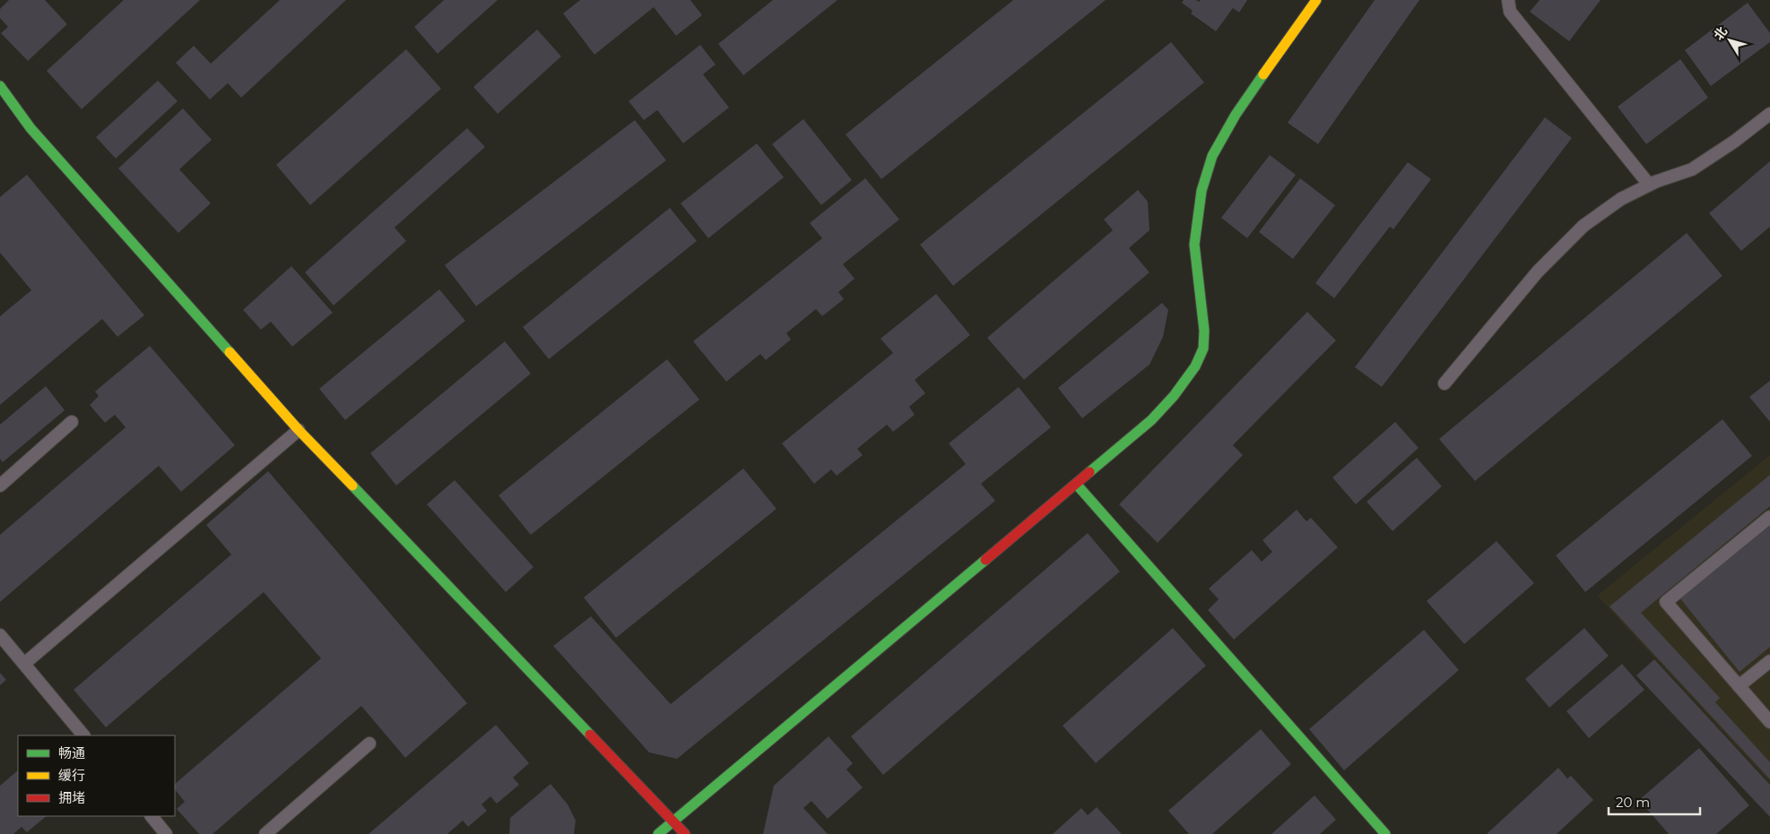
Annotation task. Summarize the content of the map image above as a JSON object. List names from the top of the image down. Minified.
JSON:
{"legend":["畅通","缓行","拥堵"],"scale_bar":"20 m","north":"top left"}
